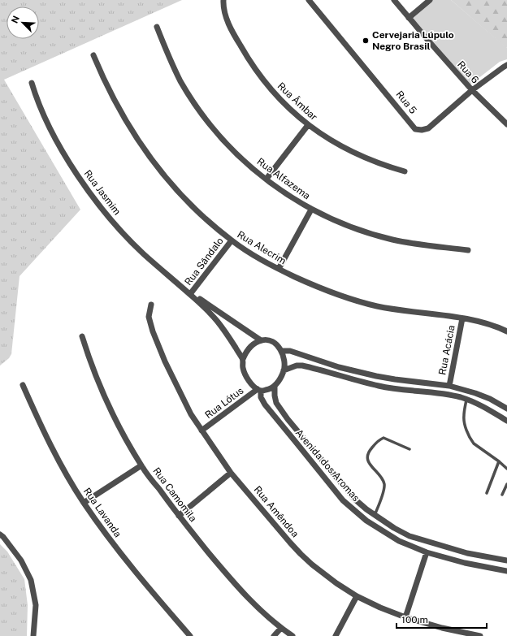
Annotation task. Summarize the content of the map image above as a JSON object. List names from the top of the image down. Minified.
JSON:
{"streets":{"street":["Rua 6","Rua Âmbar","Rua 5","Rua Alfazema","Rua Jasmim","Rua Alecrim","Rua Sândalo","Rua Acácia","Rua Lótus","Avenida dos Aromas","Rua Camomila","Rua Amêndoa","Rua Lavanda"]},"crossings":[["Rua 6","Rua 5"],["Rua Jasmim","Rua Sândalo"],["Rua Alecrim","Rua Sândalo"],["Rua Alecrim","Rua Acácia"],["Rua Lótus","Avenida dos Aromas"],["Rua Lótus","Rua Amêndoa"]],"places":["Cervejaria Lúpulo Negro Brasil"],"scale_bar":"100 m","north":"top left"}
